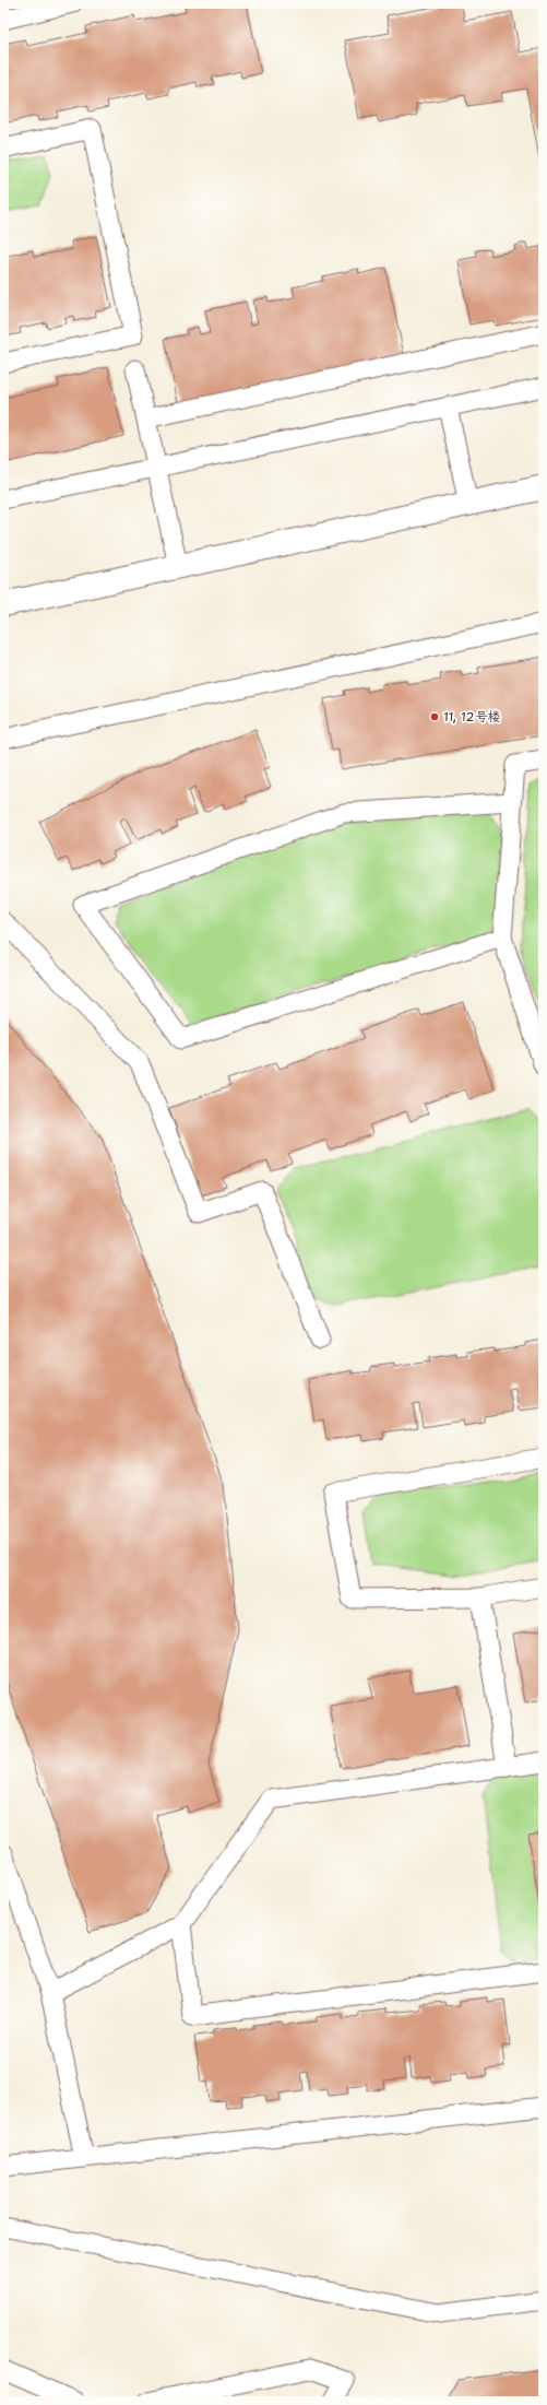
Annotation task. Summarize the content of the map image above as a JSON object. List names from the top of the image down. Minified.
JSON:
{"places":["11, 12号楼"]}
